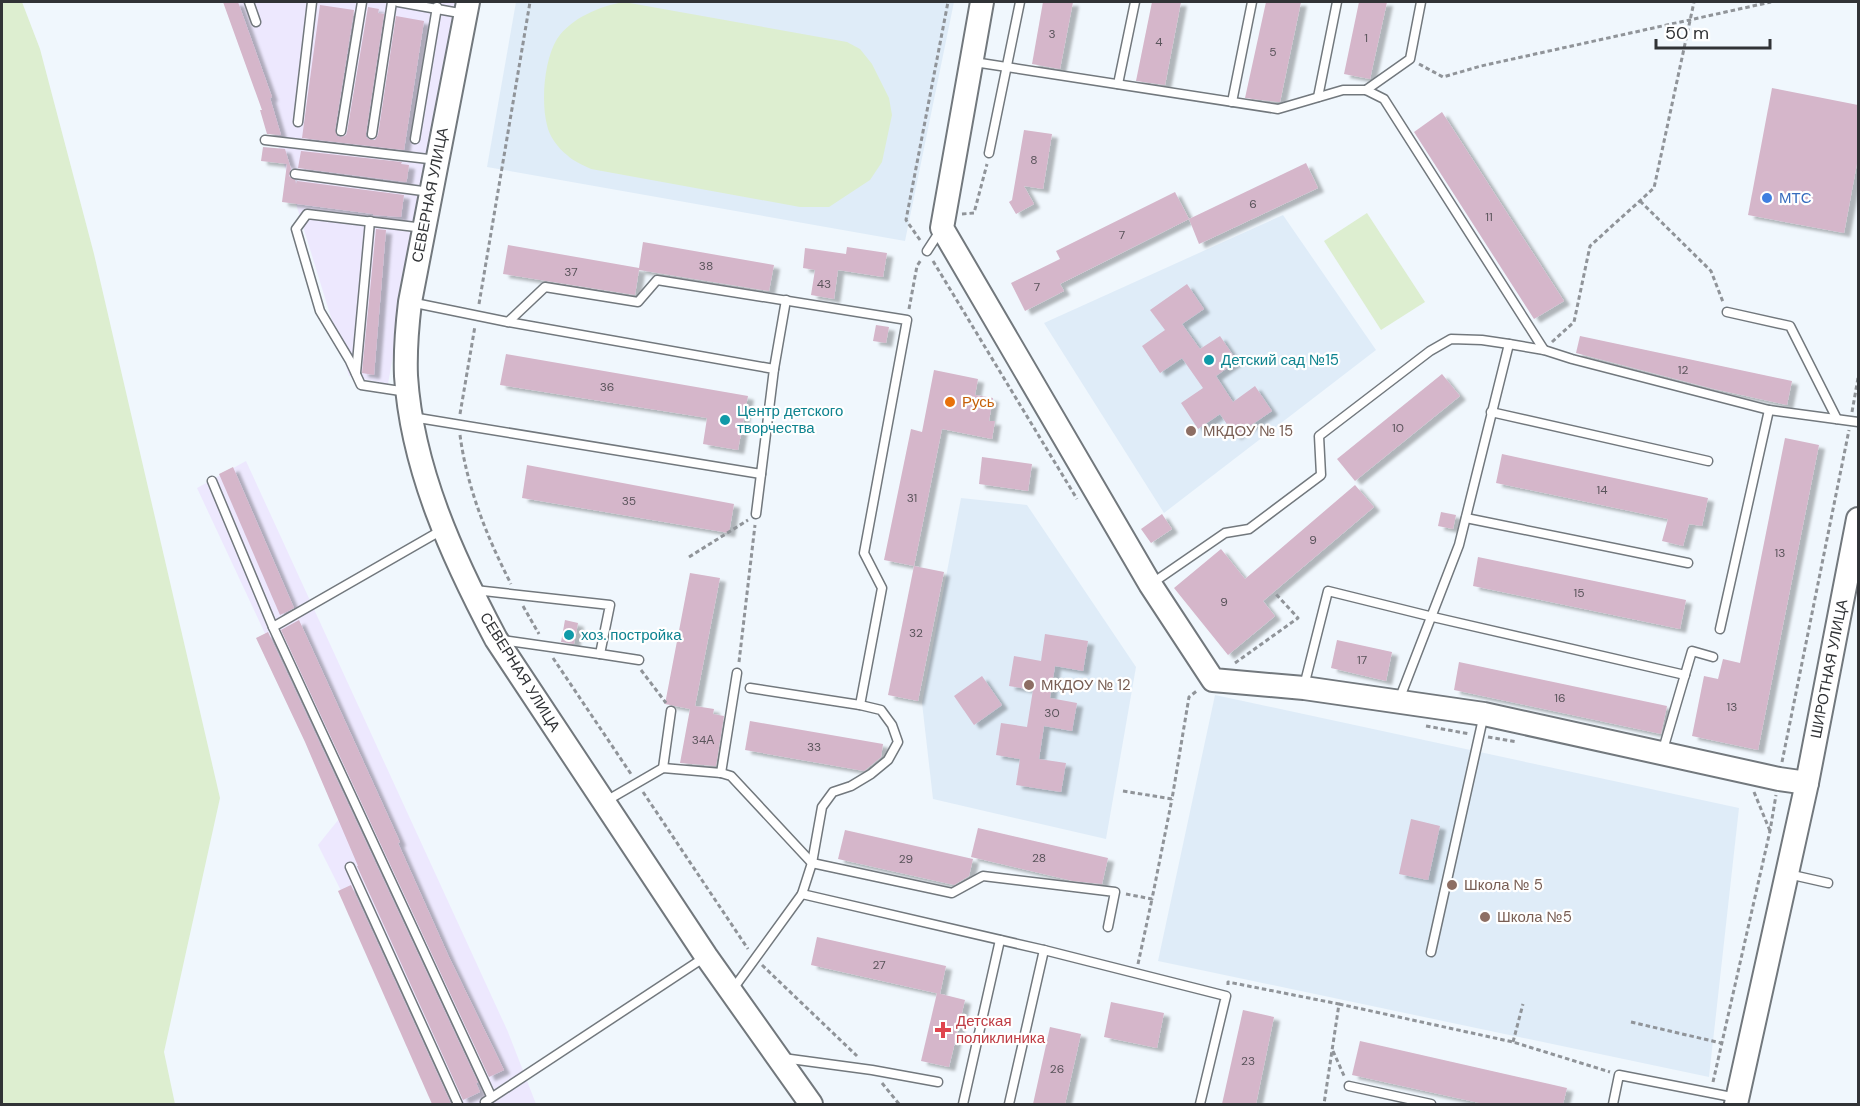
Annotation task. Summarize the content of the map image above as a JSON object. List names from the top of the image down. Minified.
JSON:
{"streets":{"street":["СЕВЕРНАЯ УЛИЦА","ШИРОТНАЯ УЛИЦА"]},"places":{"other":["МТС","Детский сад №15","Русь","Центр детского творчества","МКДОУ № 15","хоз. постройка","МКДОУ № 12","Школа № 5","Школа №5"],"health":["Детская поликлиника"]},"house_numbers":["3","1","4","5","8","6","11","7","38","37","43","7","12","36","10","14","31","35","9","13","15","9","32","17","16","13","30","34А","33","28","29","27","23","26"],"scale_bar":"50 m"}
